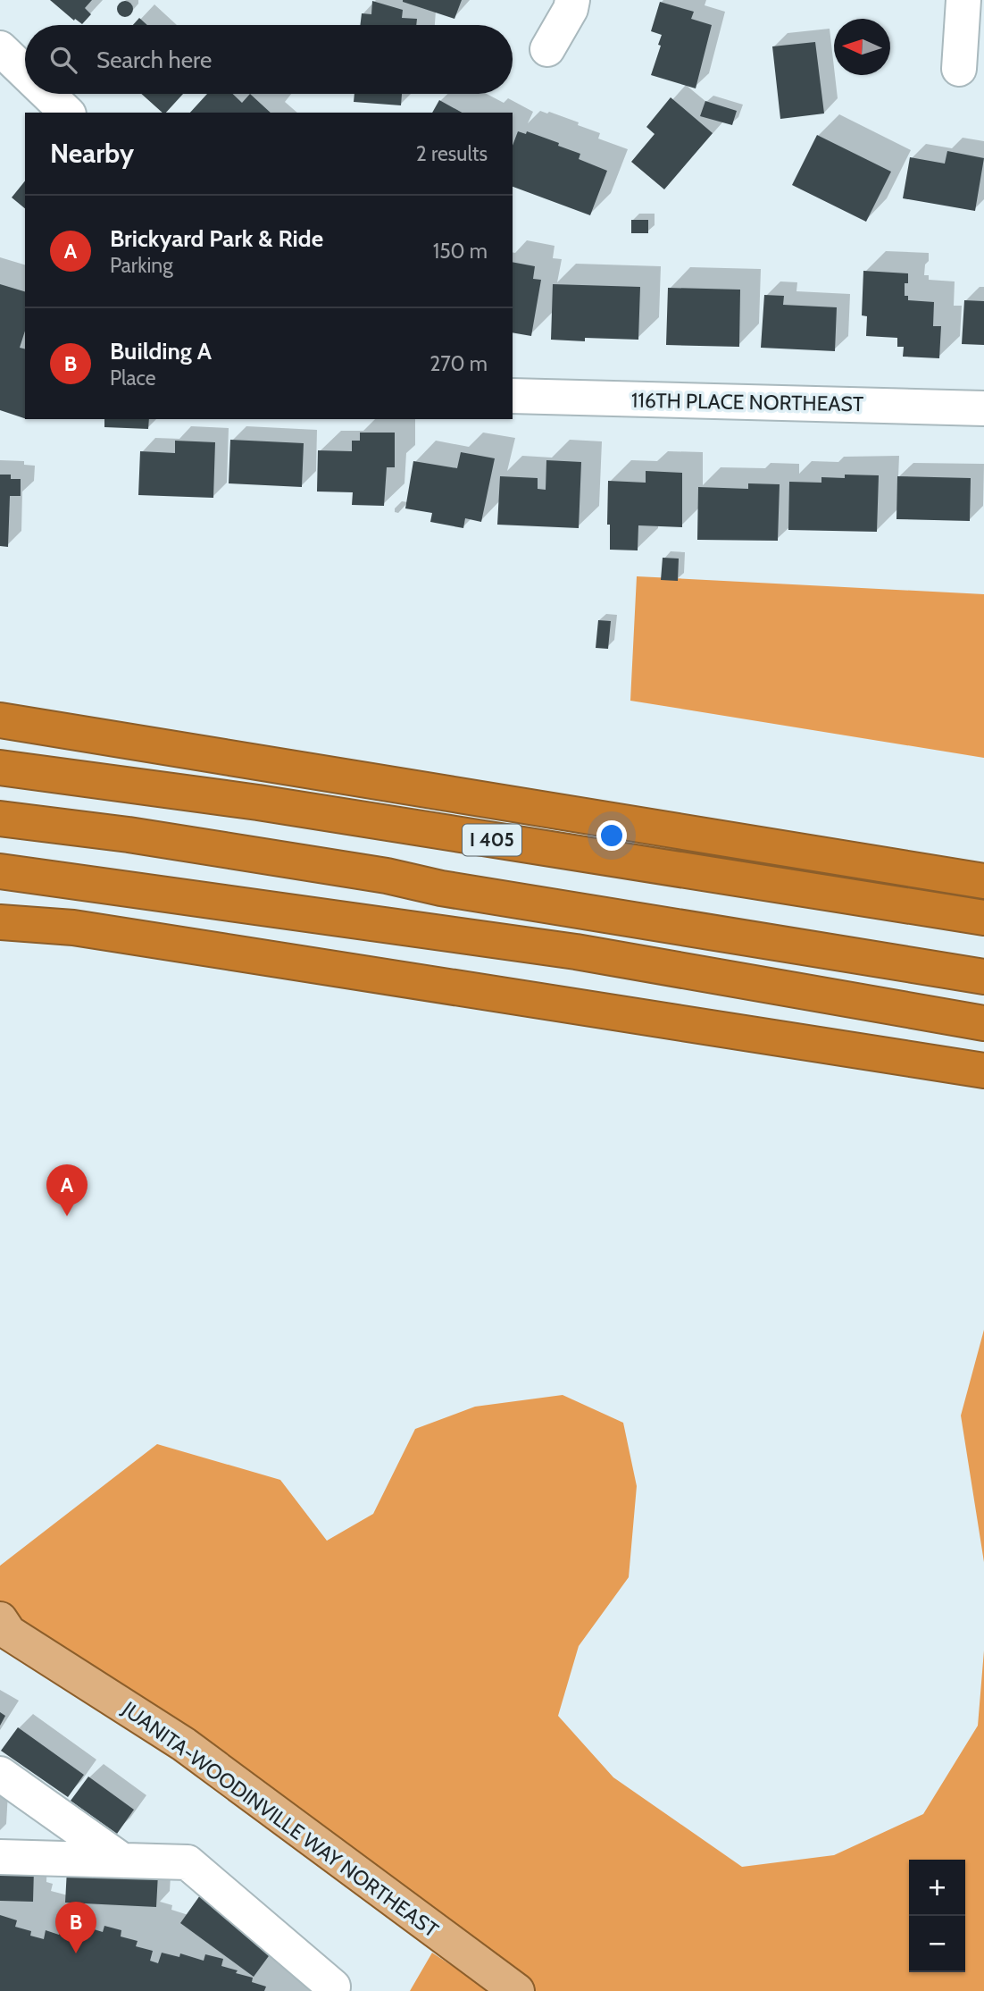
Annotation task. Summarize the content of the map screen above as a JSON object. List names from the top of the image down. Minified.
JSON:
{"streets":{"highway":["I 405"],"main road":["JUANITA-WOODINVILLE WAY NORTHEAST"],"street":["116TH PLACE NORTHEAST"]},"north":"left","page":{"search":"Search here","heading":["Nearby","2 results"],"list":[{"mark":"A","name":"Brickyard Park & Ride","note":"Parking","value":"150 m"},{"mark":"B","name":"Building A","note":"Place","value":"270 m"}],"pins":["A","B"],"map_buttons":["+","−"]}}
